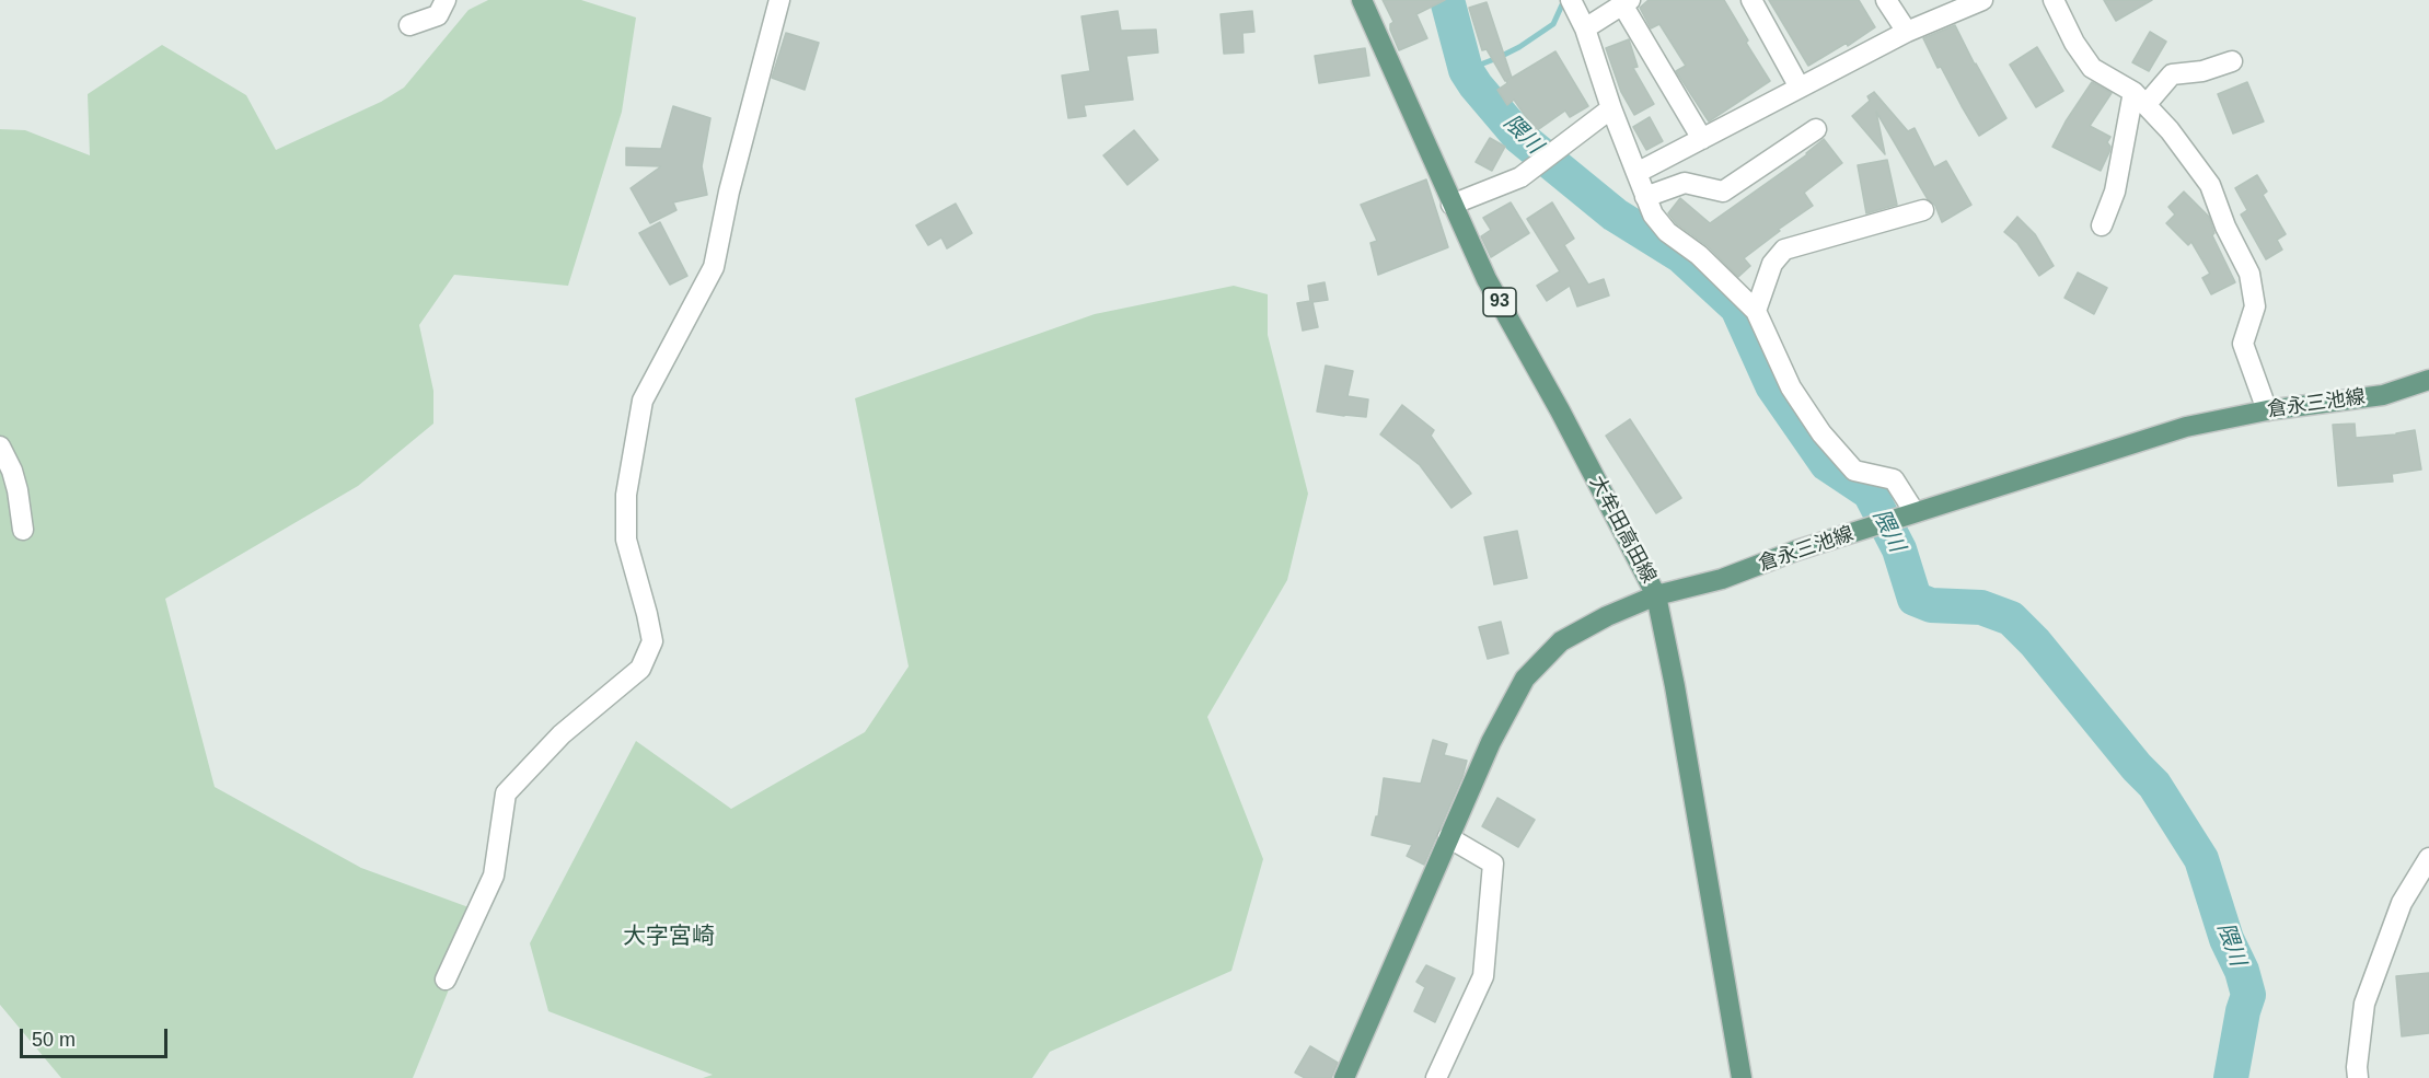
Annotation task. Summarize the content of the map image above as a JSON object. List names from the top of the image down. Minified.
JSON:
{"streets":{"main road":["93","倉永三池線","大牟田高田線"]},"crossings":[["倉永三池線","大牟田高田線"]],"districts":["大字宮崎"],"water":["隈川"],"scale_bar":"50 m"}
